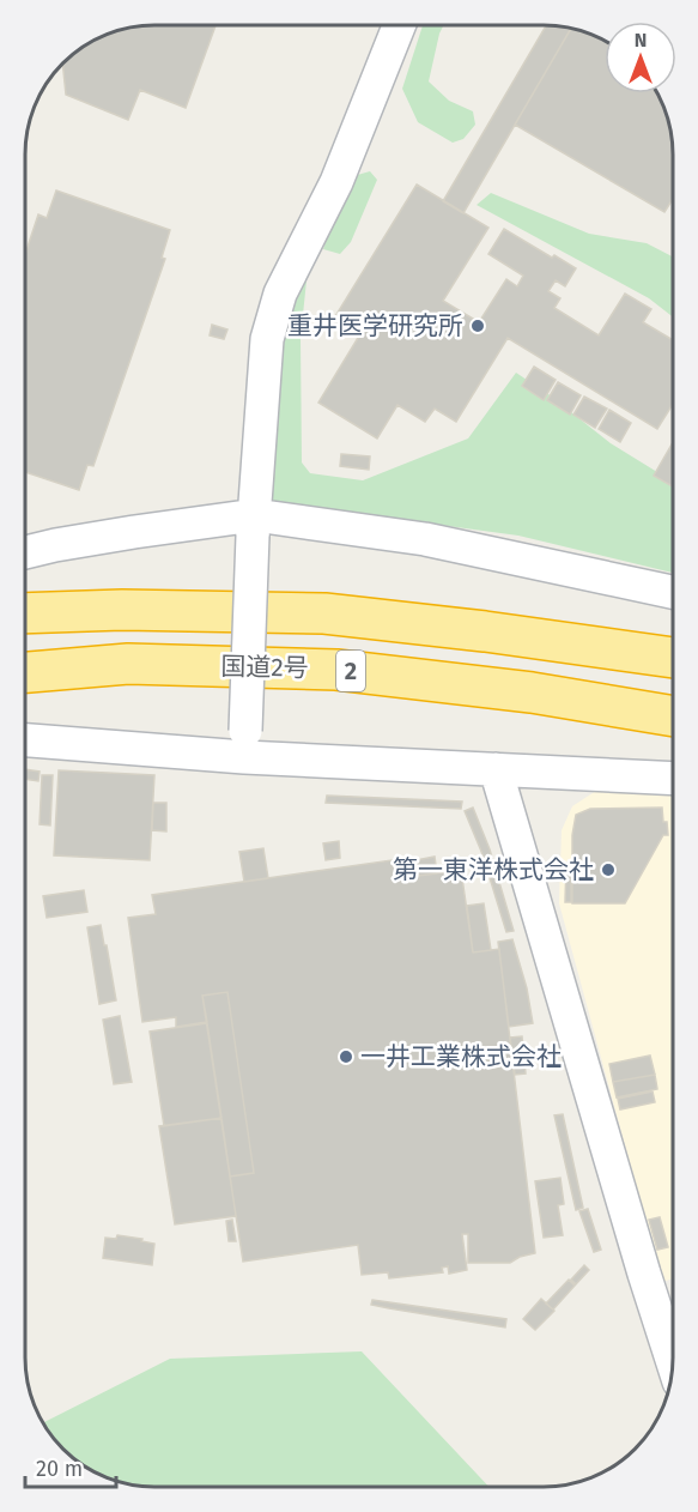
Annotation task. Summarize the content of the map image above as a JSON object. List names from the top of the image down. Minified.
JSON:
{"streets":{"highway":["国道2号","2"]},"places":["重井医学研究所","第一東洋株式会社","一井工業株式会社"],"scale_bar":"20 m","north":"top"}
